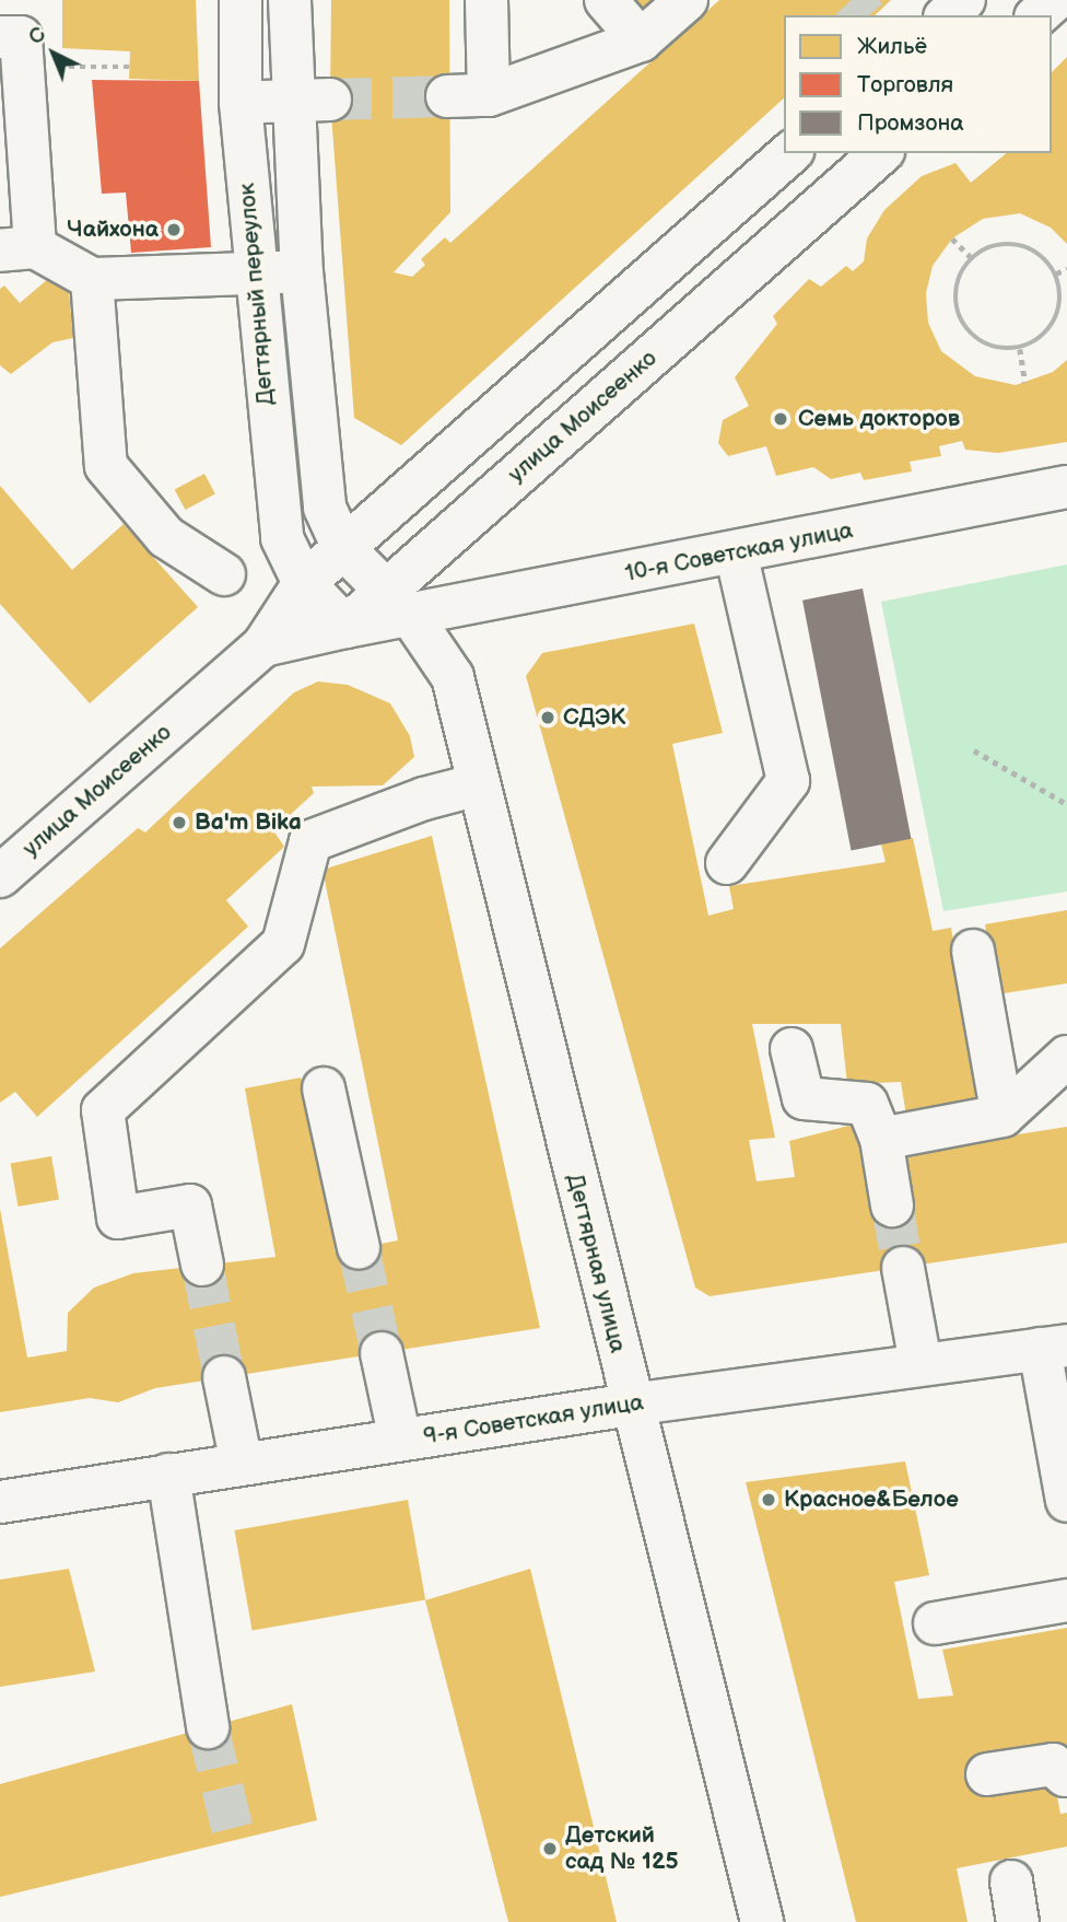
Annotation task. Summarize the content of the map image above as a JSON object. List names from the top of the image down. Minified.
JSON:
{"streets":{"street":["Дегтярный переулок","улица Моисеенко","10-я Советская улица","Дегтярная улица","9-я Советская улица"]},"crossings":[["Дегтярный переулок","улица Моисеенко"],["Дегтярный переулок","Дегтярная улица"],["улица Моисеенко","10-я Советская улица"],["улица Моисеенко","Дегтярная улица"],["10-я Советская улица","Дегтярная улица"],["Дегтярная улица","9-я Советская улица"]],"places":["Чайхона","Семь докторов","СДЭК","Ba'm Bika","Красное&Белое","Детский сад № 125"],"legend":["Жильё","Торговля","Промзона"],"north":"top left"}
